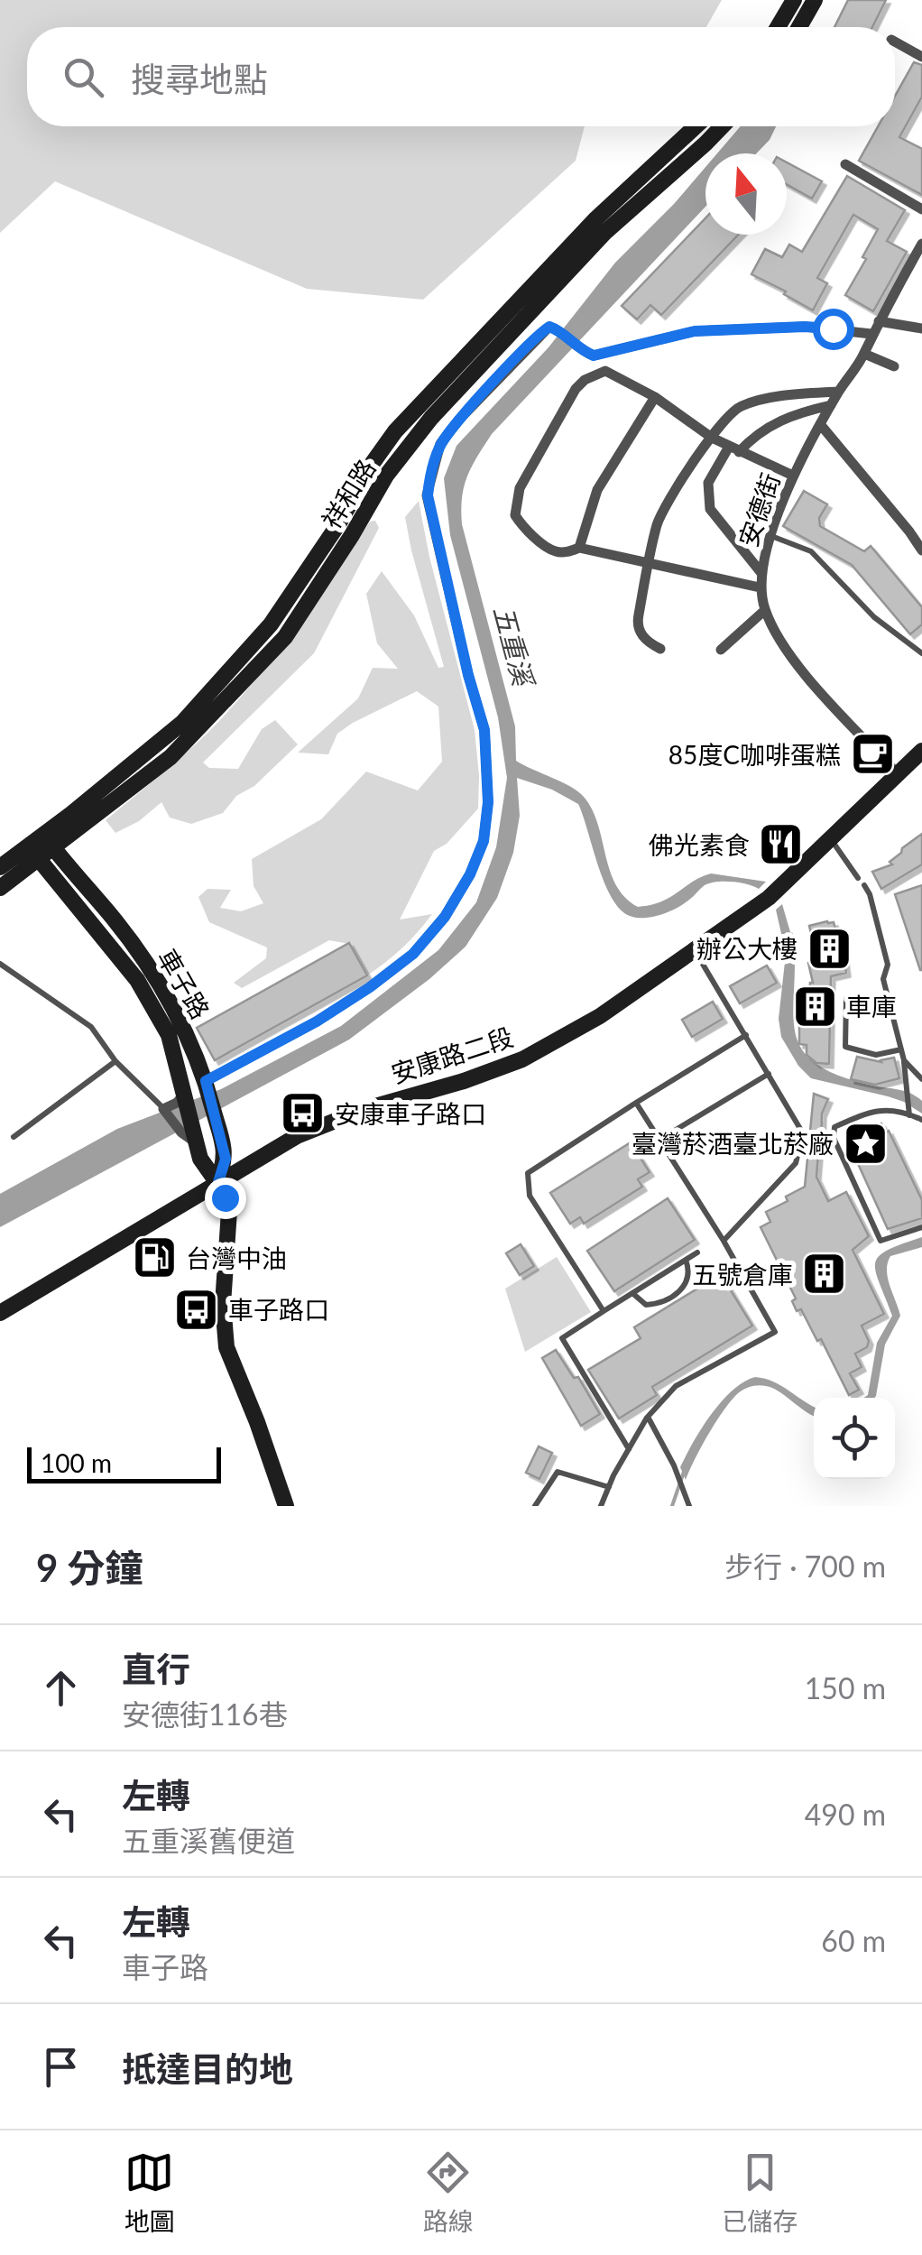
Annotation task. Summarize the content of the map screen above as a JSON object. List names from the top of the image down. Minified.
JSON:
{"streets":{"main road":["祥和路","車子路","安康路二段"],"street":["安德街"]},"crossings":[["祥和路","車子路"],["安德街","安康路二段"],["車子路","安康路二段"]],"water":["五重溪"],"places":{"cafe":["85度C咖啡蛋糕"],"restaurant":["佛光素食"],"building":["辦公大樓","車庫","五號倉庫"],"bus stop":["安康車子路口","車子路口"],"place":["臺灣菸酒臺北菸廠"],"fuel station":["台灣中油"]},"scale_bar":"100 m","north":"top","page":{"search":"搜尋地點","scale":"100 m","heading":["9 分鐘","步行 · 700 m"],"list":[["直行","安德街116巷","150 m"],["左轉","五重溪舊便道","490 m"],["左轉","車子路","60 m"],"抵達目的地"],"nav":["地圖","路線","已儲存"]}}
